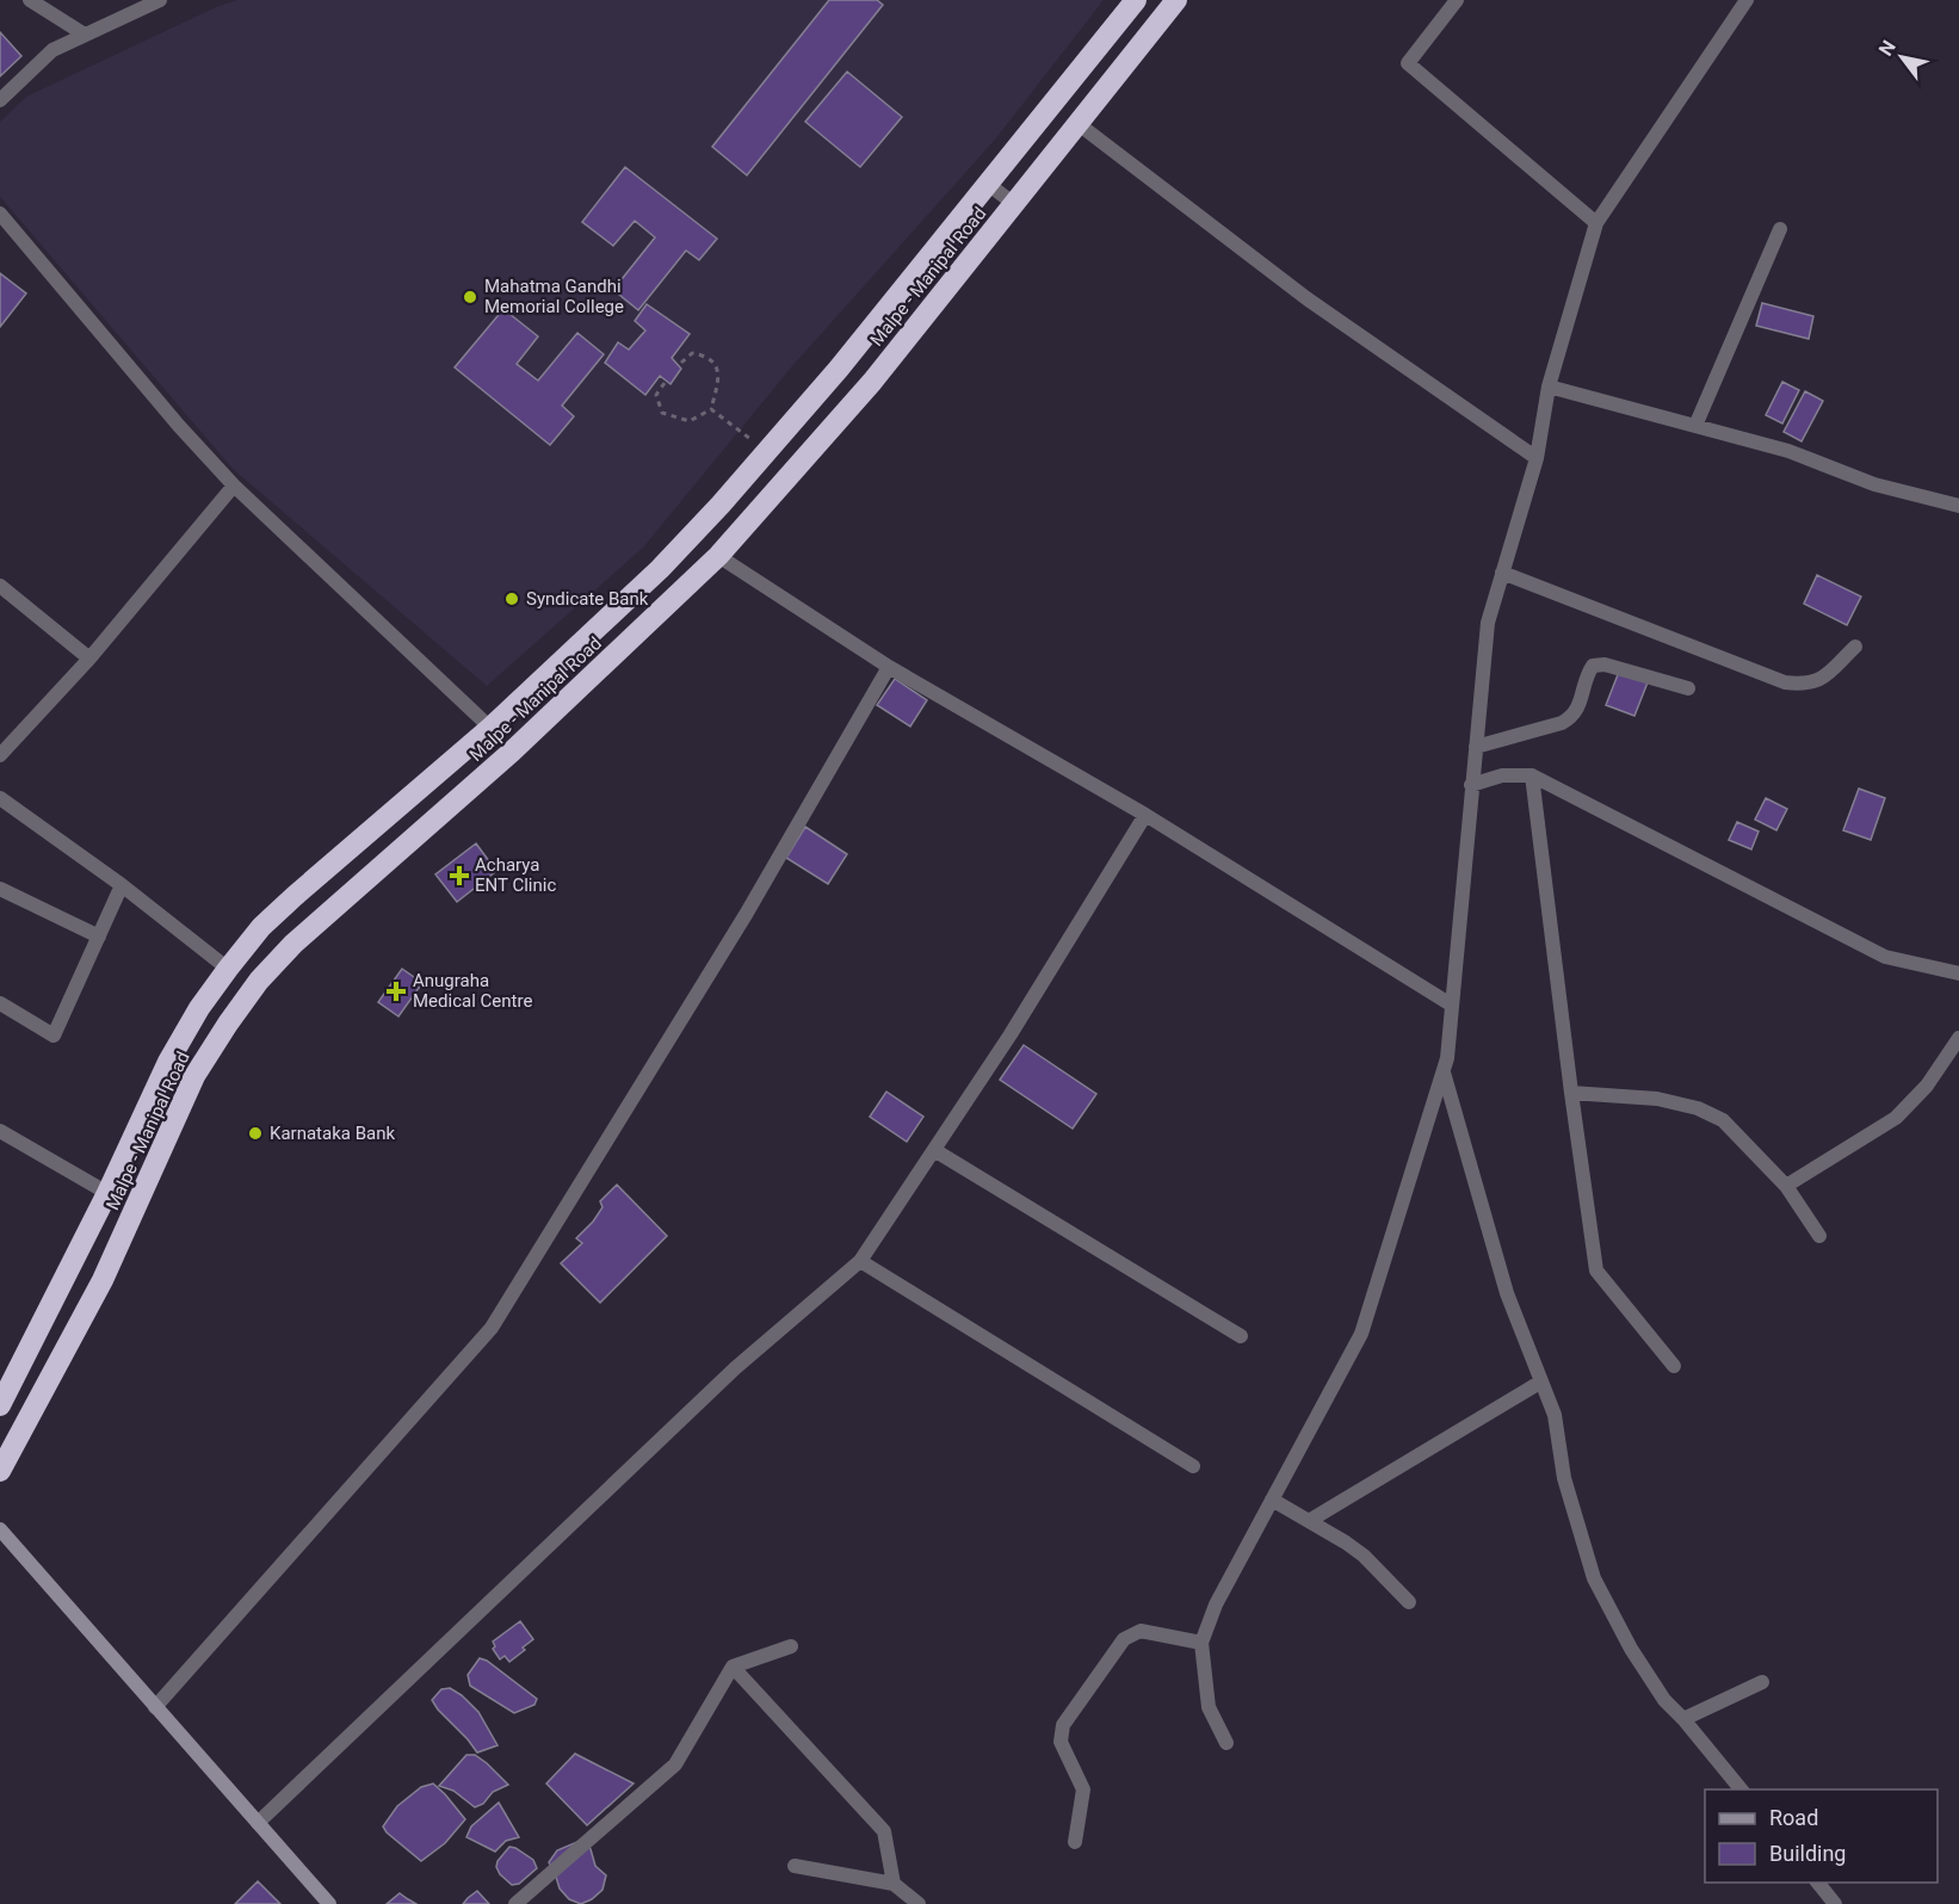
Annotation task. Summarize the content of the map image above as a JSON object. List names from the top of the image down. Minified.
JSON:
{"streets":{"highway":["Malpe - Manipal Road"]},"places":{"other":["Mahatma Gandhi Memorial College","Syndicate Bank","Karnataka Bank"],"health":["Acharya ENT Clinic","Anugraha Medical Centre"]},"legend":["Road","Building"],"north":"top left"}
